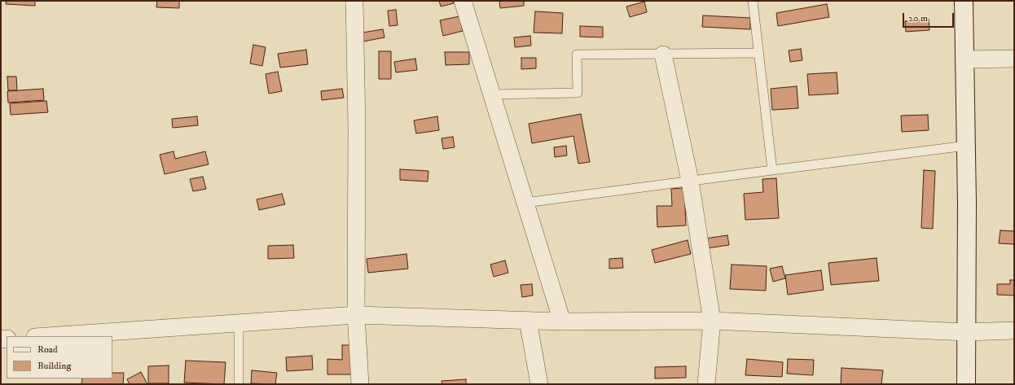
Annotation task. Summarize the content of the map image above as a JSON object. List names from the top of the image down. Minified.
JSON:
{"legend":["Road","Building"],"scale_bar":"20 m"}
